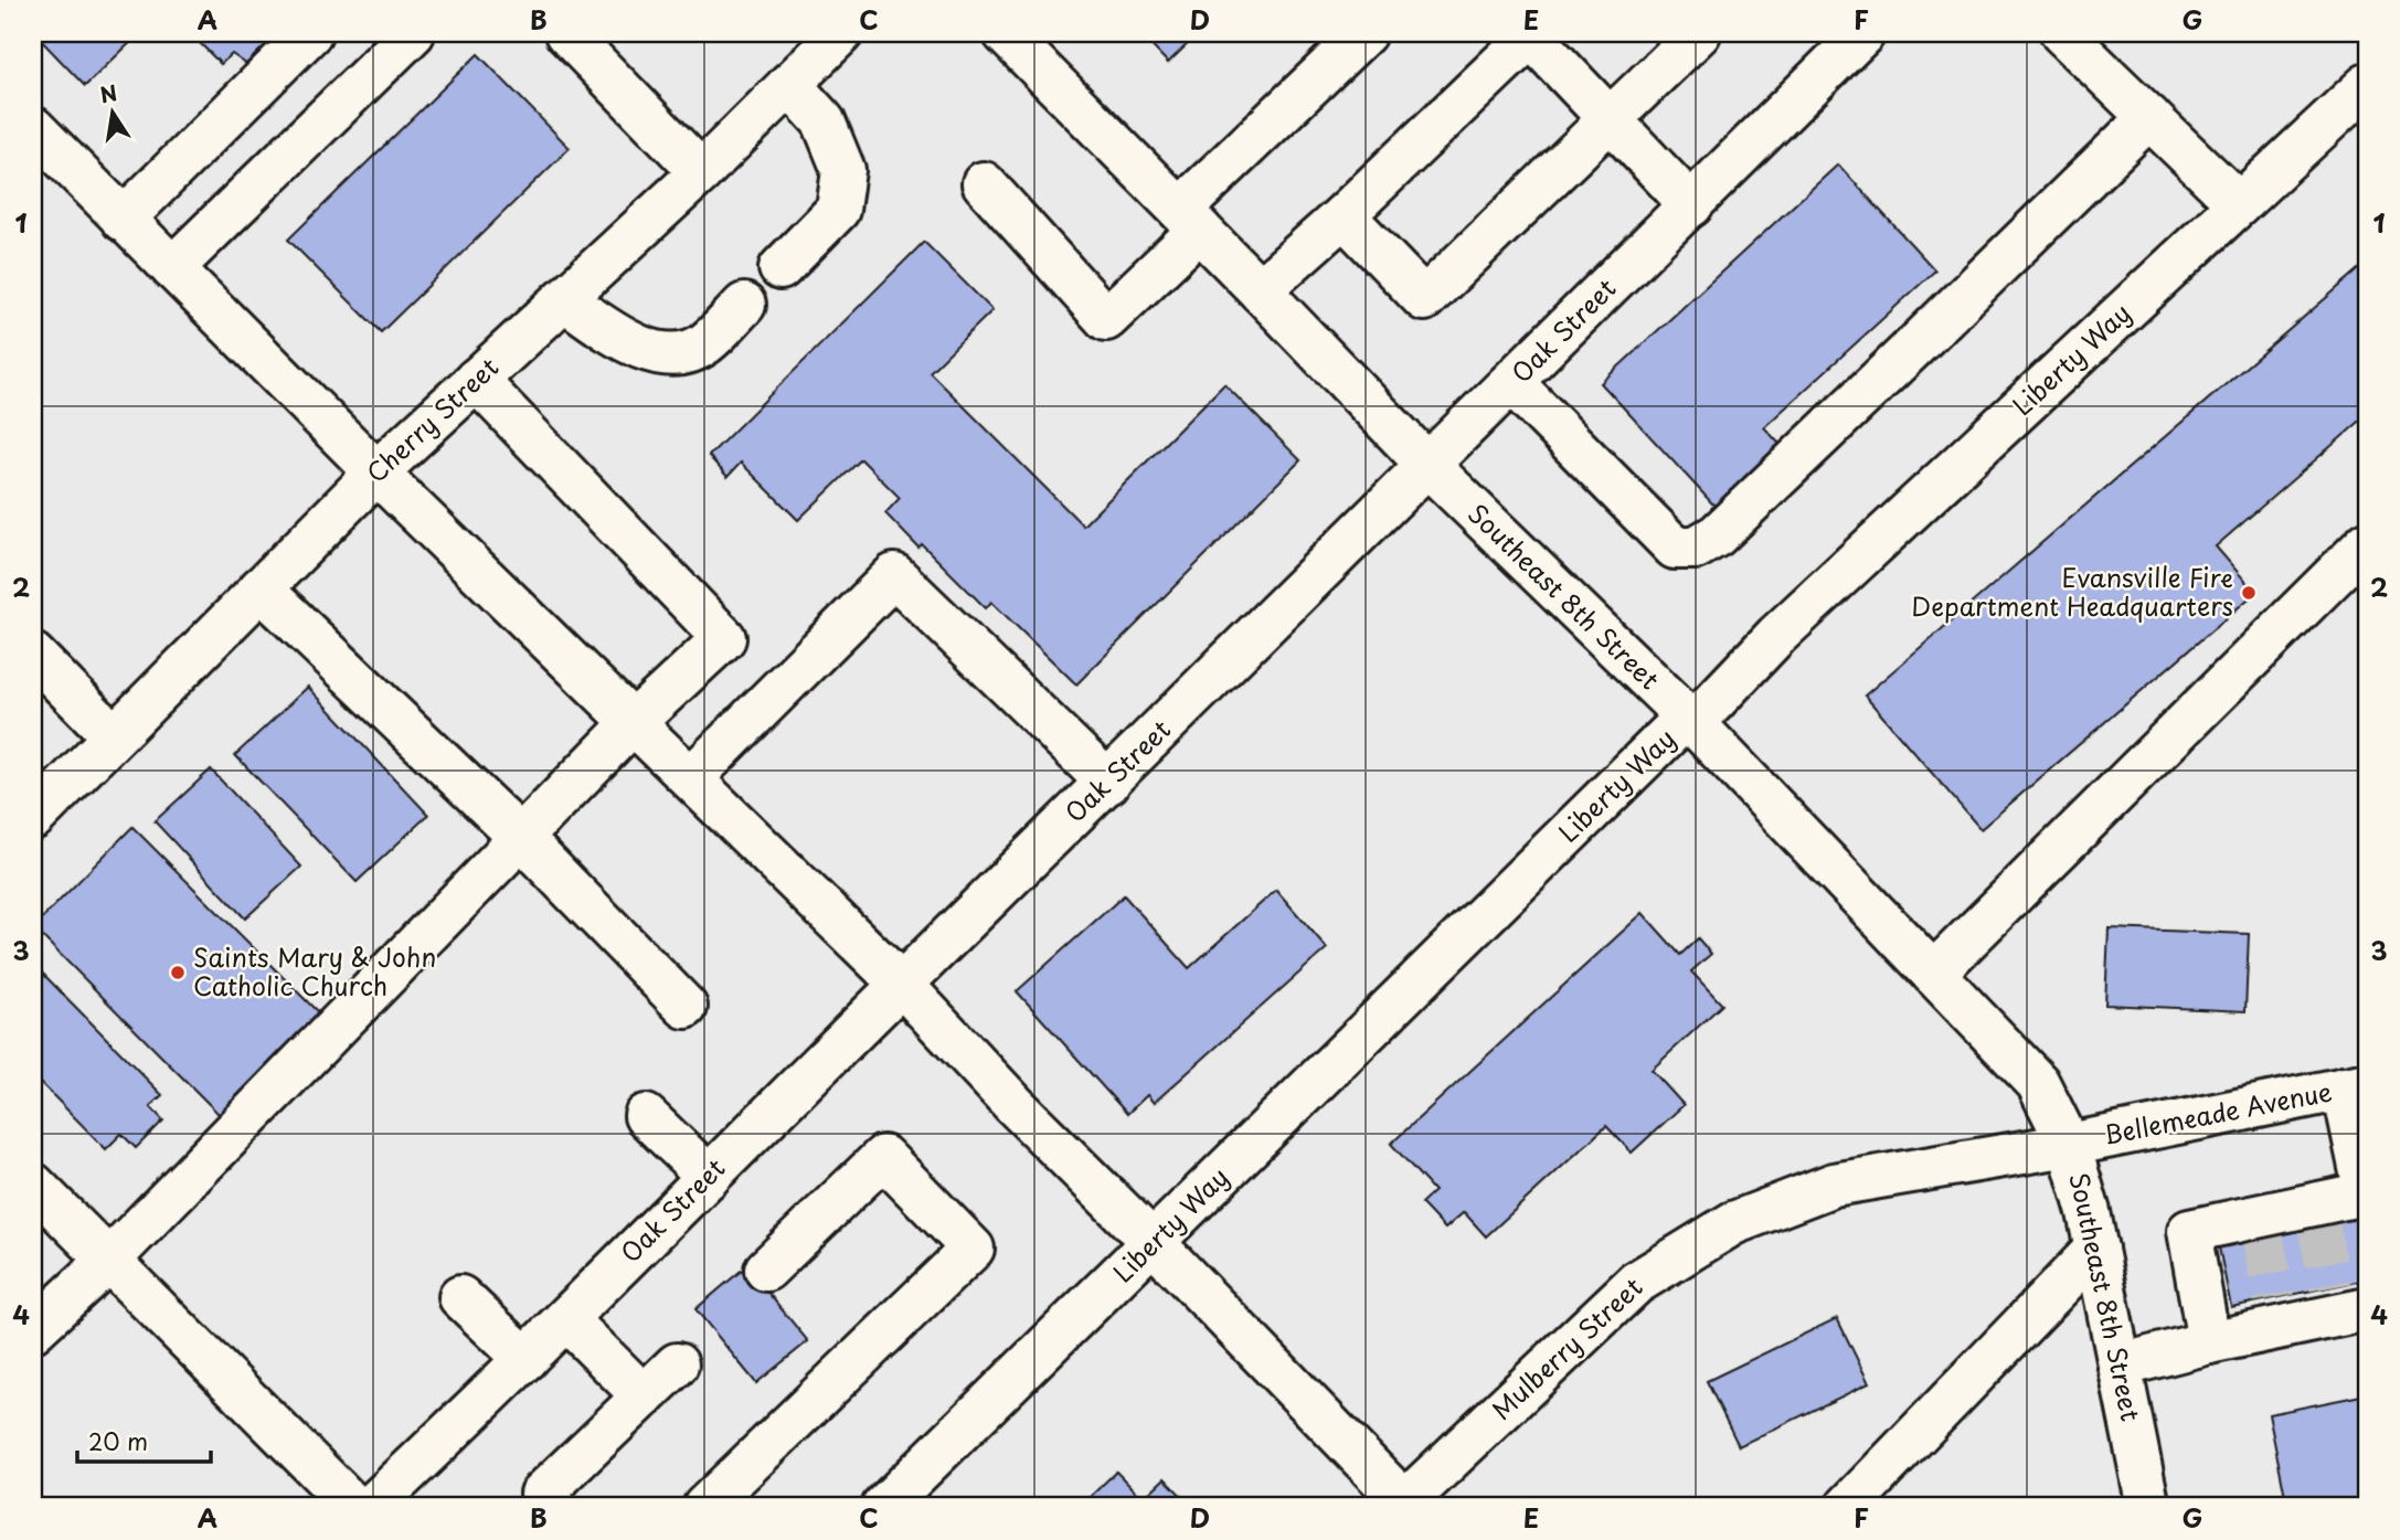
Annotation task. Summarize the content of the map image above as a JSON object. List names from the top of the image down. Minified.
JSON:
{"streets":{"street":["Oak Street","Liberty Way","Cherry Street","Southeast 8th Street","Bellemeade Avenue","Mulberry Street"]},"crossings":[["Oak Street","Southeast 8th Street"],["Liberty Way","Southeast 8th Street"],["Southeast 8th Street","Bellemeade Avenue"],["Southeast 8th Street","Mulberry Street"],["Bellemeade Avenue","Mulberry Street"]],"places":["Evansville Fire Department Headquarters","Saints Mary & John Catholic Church"],"scale_bar":"20 m","north":"top","grid":{"columns":["A","B","C","D","E","F","G"],"rows":["1","2","3","4"]}}
